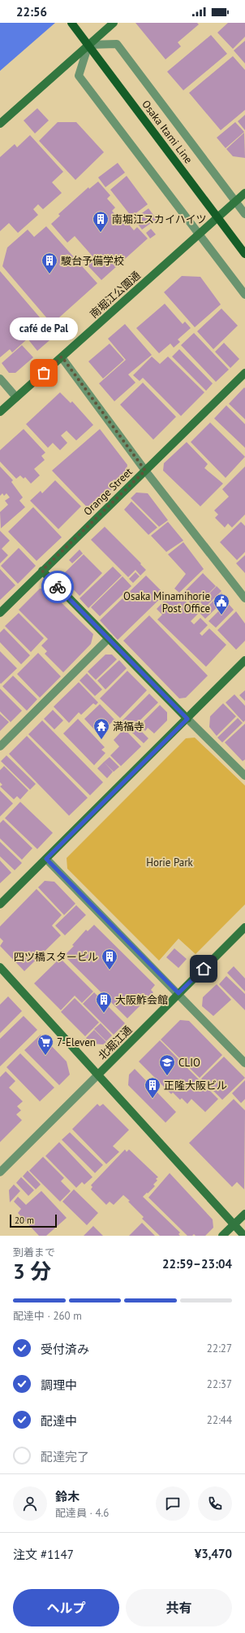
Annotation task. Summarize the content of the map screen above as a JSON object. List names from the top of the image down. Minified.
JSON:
{"streets":{"main road":["Osaka Itami Line"],"street":["南堀江公園通","Orange Street","北堀江通"]},"crossings":[["Osaka Itami Line","南堀江公園通"]],"parks":["Horie Park"],"places":{"building":["南堀江スカイハイツ","駿台予備学校","四ツ橋スタービル","大阪鮓会館","正隆大阪ビル"],"other":["café de Pal"],"public building":["Osaka Minamihorie Post Office"],"temple":["満福寺"],"supermarket":["7-Eleven"],"school or university":["CLIO"]},"scale_bar":"20 m","page":{"status":"22:56","bubble":"café de Pal","scale":"20 m","heading":["3 分","到着まで","22:59–23:04"],"panel":["鈴木","配達員 · 4.6","注文 #1147","¥3,470"],"bar":"配達中 · 260 m","list":[["受付済み","22:27"],["調理中","22:37"],["配達中","22:44"],"配達完了"],"buttons":["ヘルプ","共有"]}}
